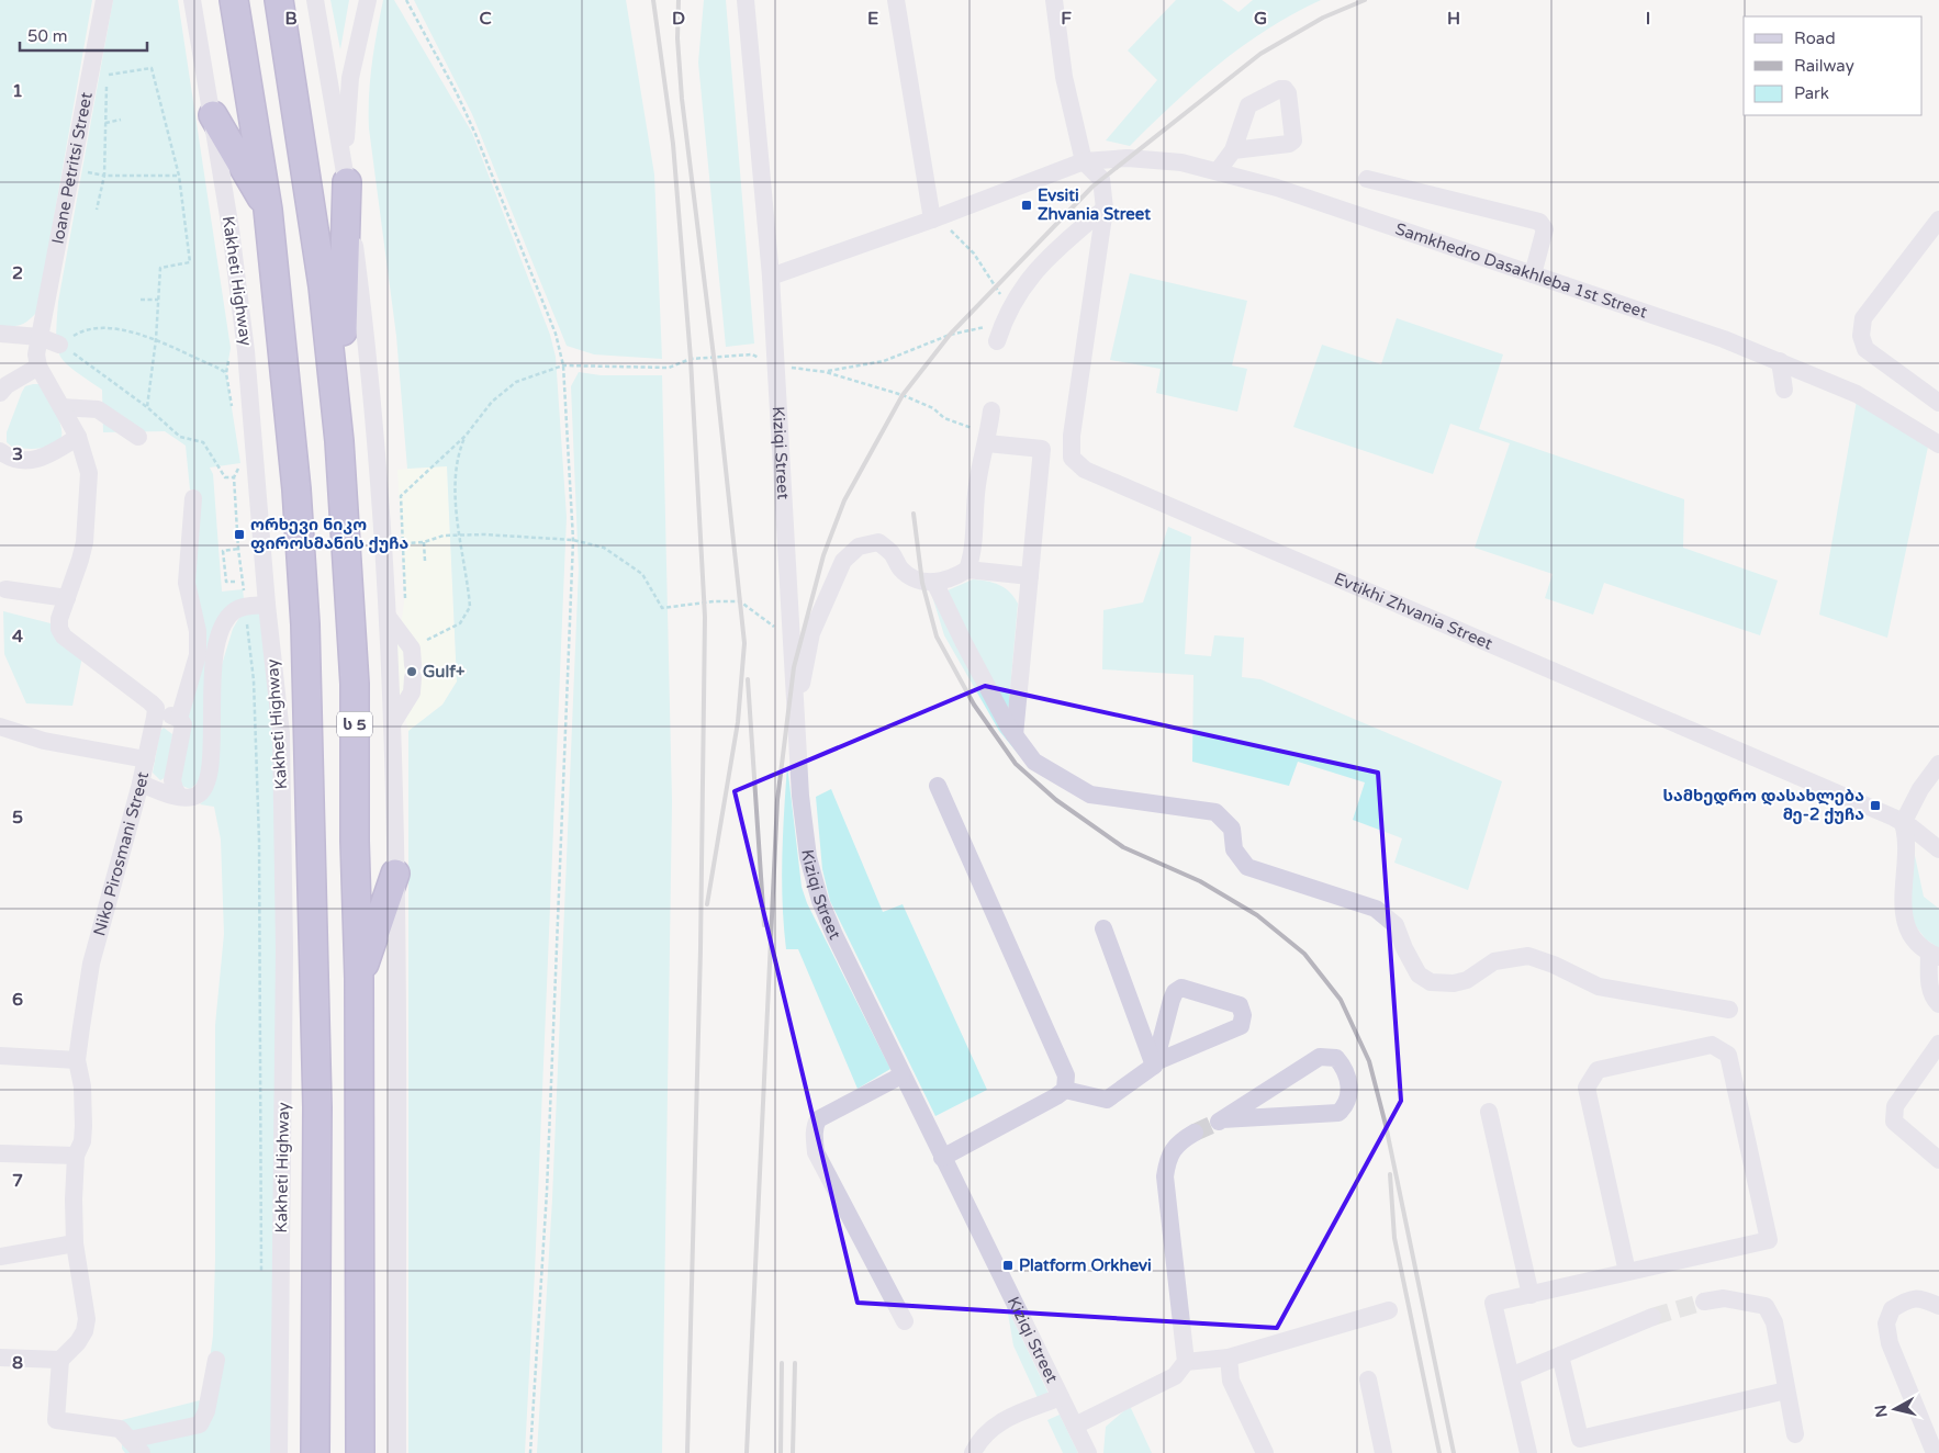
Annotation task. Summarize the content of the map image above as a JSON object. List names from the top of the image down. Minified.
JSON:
{"streets":{"highway":["Kakheti Highway","ს 5"],"street":["Ioane Petritsi Street","Samkhedro Dasakhleba 1st Street","Kiziqi Street","Evtikhi Zhvania Street","Niko Pirosmani Street"]},"crossings":[["Samkhedro Dasakhleba 1st Street","Evtikhi Zhvania Street"]],"places":{"transit":["Evsiti Zhvania Street","ორხევი ნიკო ფიროსმანის ქუჩა","სამხედრო დასახლება მე-2 ქუჩა","Platform Orkhevi"],"other":["Gulf+"]},"legend":["Road","Railway","Park"],"scale_bar":"50 m","north":"left","grid":{"columns":["B","C","D","E","F","G","H","I"],"rows":["1","2","3","4","5","6","7","8"]}}
